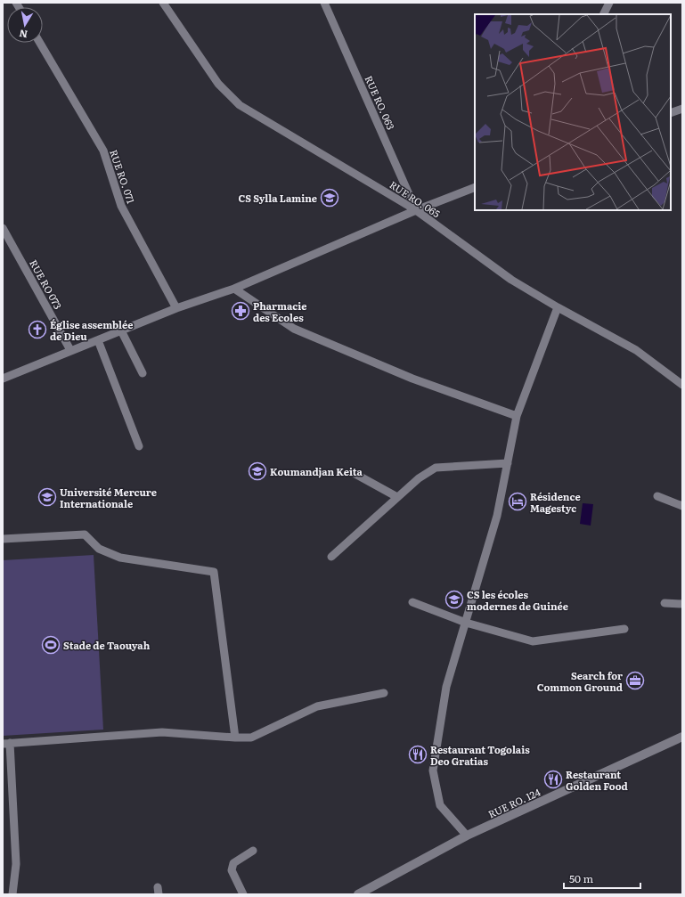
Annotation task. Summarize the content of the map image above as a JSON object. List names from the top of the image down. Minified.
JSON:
{"streets":{"street":["RUE RO. 063","RUE RO. 071","RUE RO. 065","RUE RO 073","RUE RO. 124"]},"crossings":[["RUE RO. 063","RUE RO. 065"]],"places":{"school or university":["CS Sylla Lamine","Koumandjan Keita","Université Mercure Internationale","CS les écoles modernes de Guinée"],"pharmacy":["Pharmacie des Ecoles"],"church":["Église assemblée de Dieu"],"hotel":["Résidence Magestyc"],"sports":["Stade de Taouyah"],"office":["Search for Common Ground"],"restaurant":["Restaurant Togolais Deo Gratias","Restaurant Golden Food"]},"scale_bar":"50 m","north":"bottom"}
